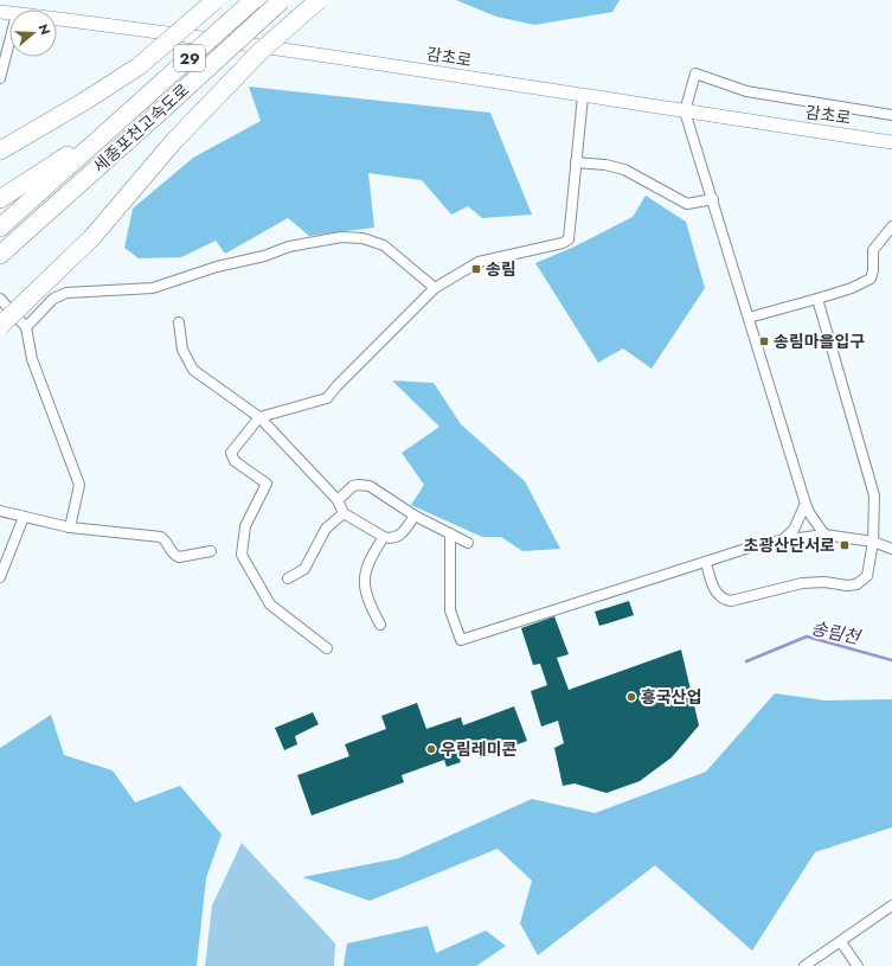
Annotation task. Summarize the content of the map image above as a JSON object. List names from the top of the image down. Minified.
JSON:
{"streets":{"highway":["29","세종포천고속도로"],"main road":["감초로"]},"water":["송림천"],"places":{"transit":["송림","송림마을입구","초광산단서로"],"other":["흥국산업","우림레미콘"]},"north":"right"}
